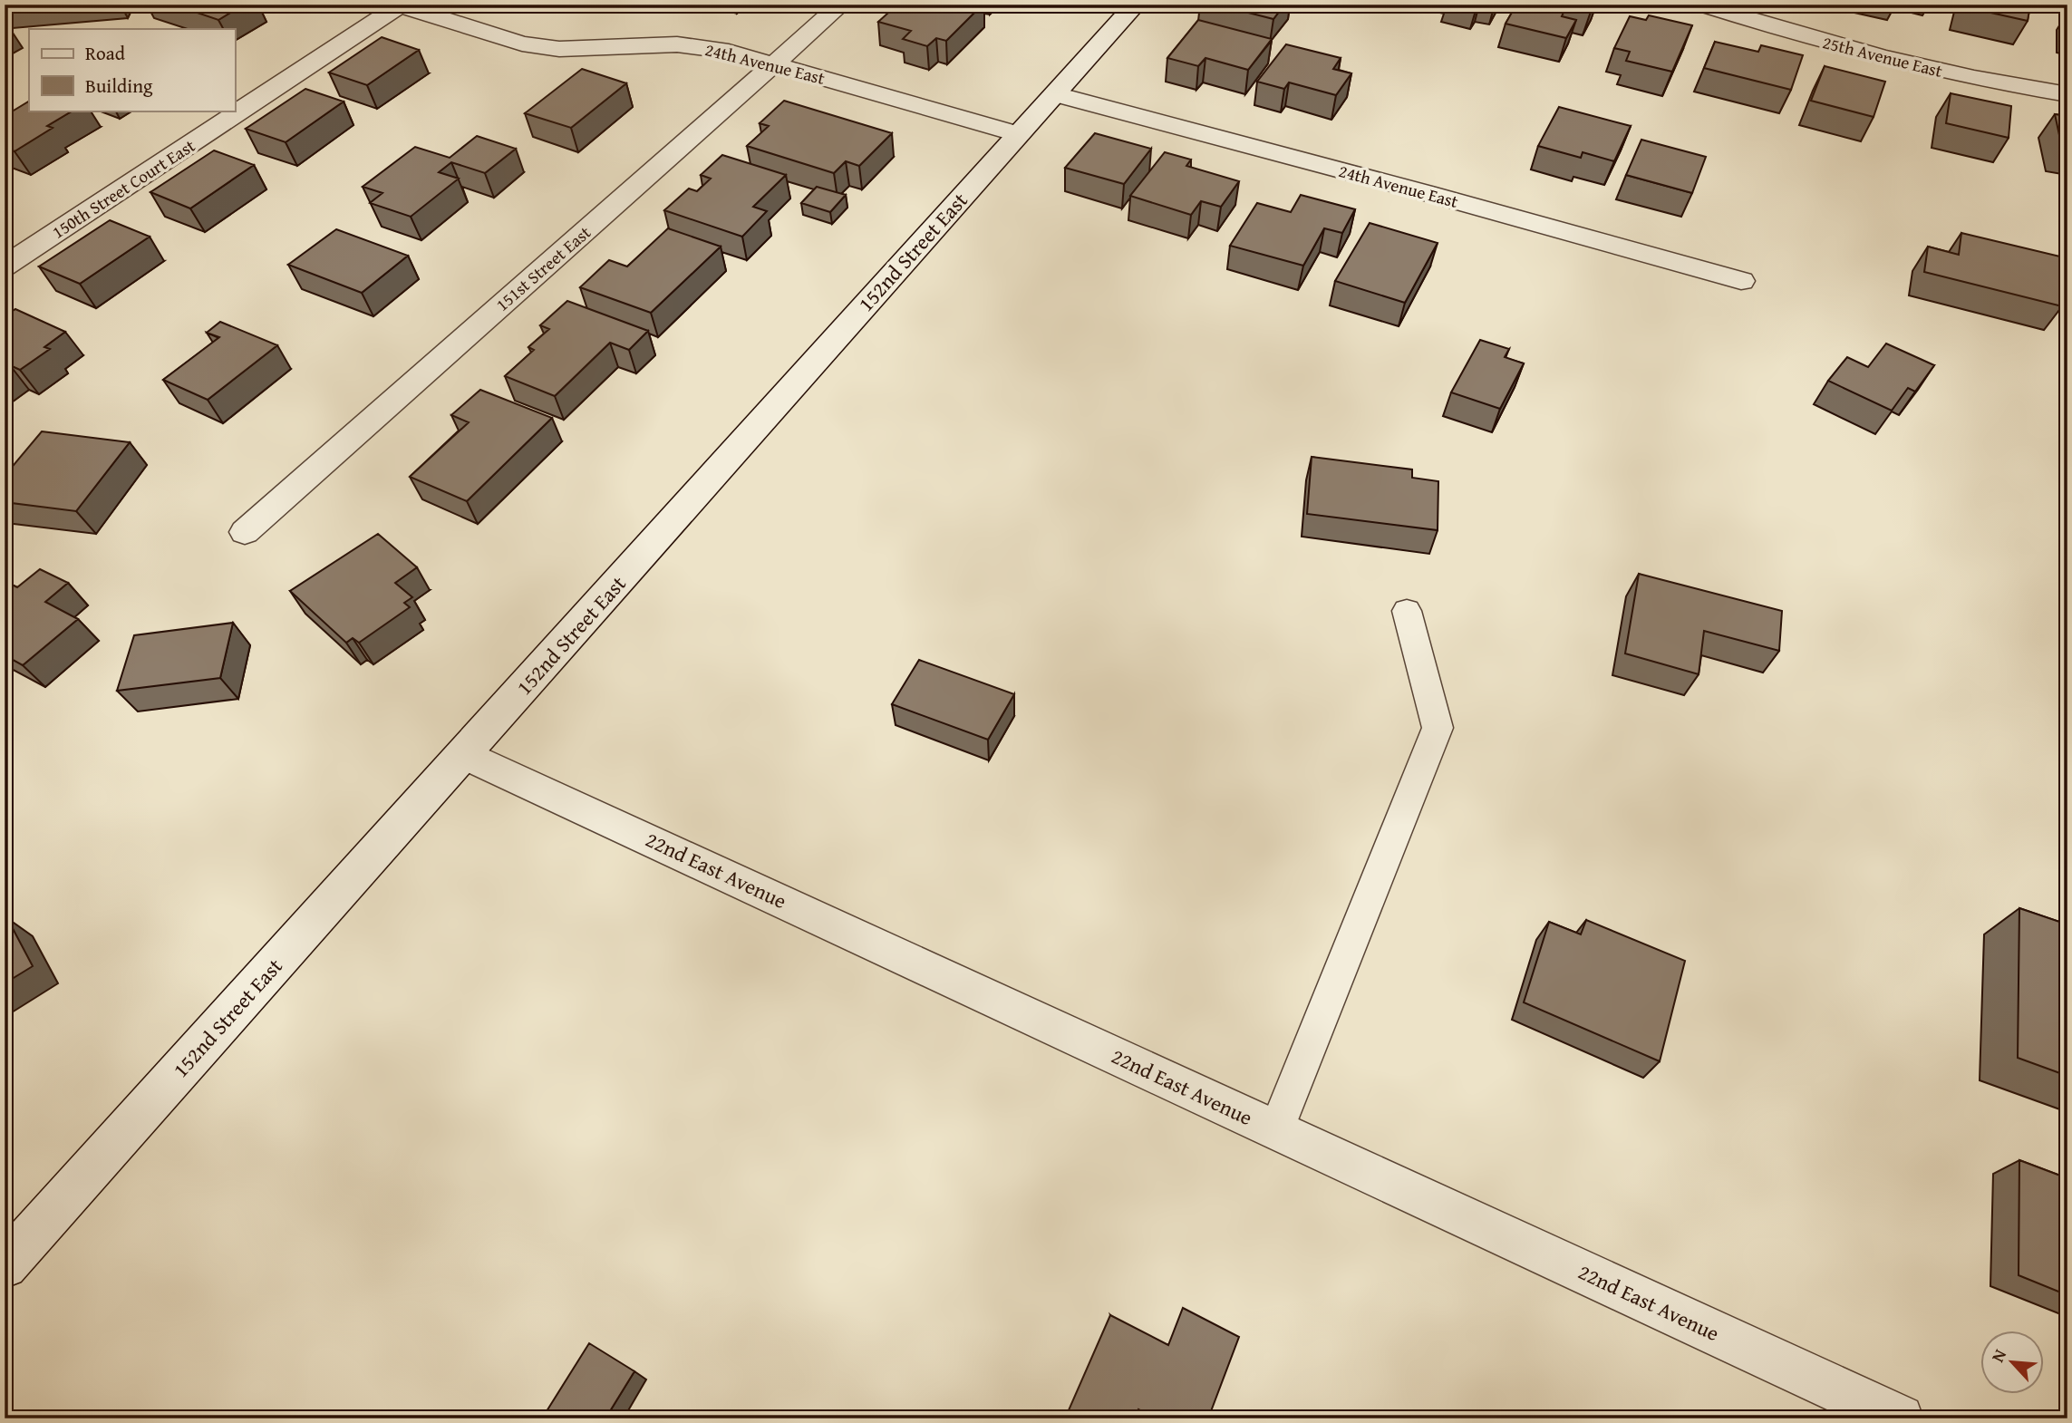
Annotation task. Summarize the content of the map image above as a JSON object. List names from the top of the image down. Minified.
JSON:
{"streets":{"street":["25th Avenue East","24th Avenue East","150th Street Court East","152nd Street East","151st Street East","22nd East Avenue"]},"crossings":[["24th Avenue East","150th Street Court East"],["24th Avenue East","152nd Street East"],["24th Avenue East","151st Street East"],["152nd Street East","22nd East Avenue"]],"legend":["Road","Building"],"north":"top left"}
